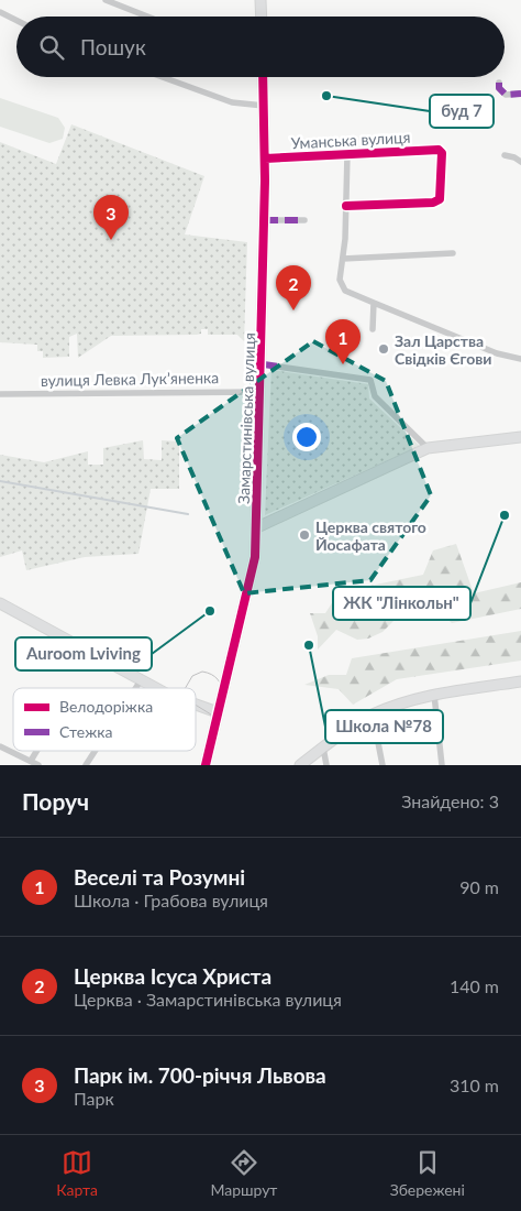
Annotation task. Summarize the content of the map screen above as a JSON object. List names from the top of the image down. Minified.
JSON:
{"streets":{"main road":["Замарстинівська вулиця"],"street":["Уманська вулиця","вулиця Левка Лукʼяненка"]},"crossings":[["Уманська вулиця","Замарстинівська вулиця"],["вулиця Левка Лукʼяненка","Замарстинівська вулиця"]],"places":["буд 7","Зал Царства Свідків Єгови","ЖК \"Лінкольн\"","Церква святого Йосафата","Auroom Lviving","Школа №78"],"legend":["Велодоріжка","Стежка"],"page":{"search":"Пошук","pins":["3","2","1"],"heading":["Поруч","Знайдено: 3"],"list":[{"mark":"1","name":"Веселі та Розумні","note":"Школа · Грабова вулиця","value":"90 m"},{"mark":"2","name":"Церква Ісуса Христа","note":"Церква · Замарстинівська вулиця","value":"140 m"},{"mark":"3","name":"Парк ім. 700-річчя Львова","note":"Парк","value":"310 m"}],"nav":["Карта","Маршрут","Збережені"]}}
